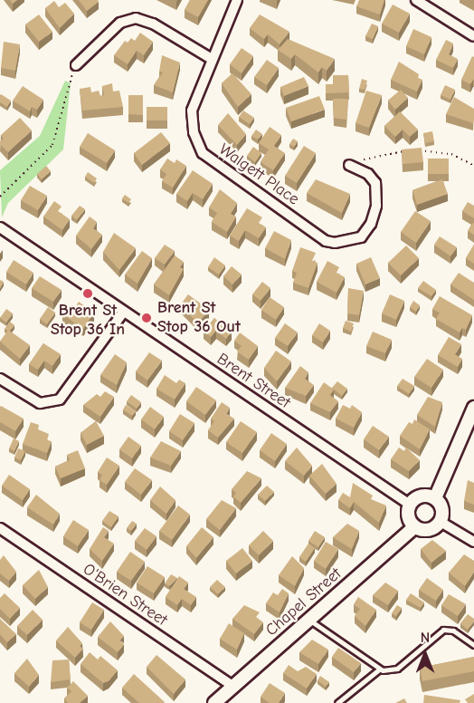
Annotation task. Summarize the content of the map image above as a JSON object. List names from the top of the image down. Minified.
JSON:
{"streets":{"street":["Walgett Place","Brent Street","O'Brien Street","Chapel Street"]},"crossings":[["Brent Street","Chapel Street"],["O'Brien Street","Chapel Street"]],"places":["Brent St Stop 36 In","Brent St Stop 36 Out"],"north":"top"}
